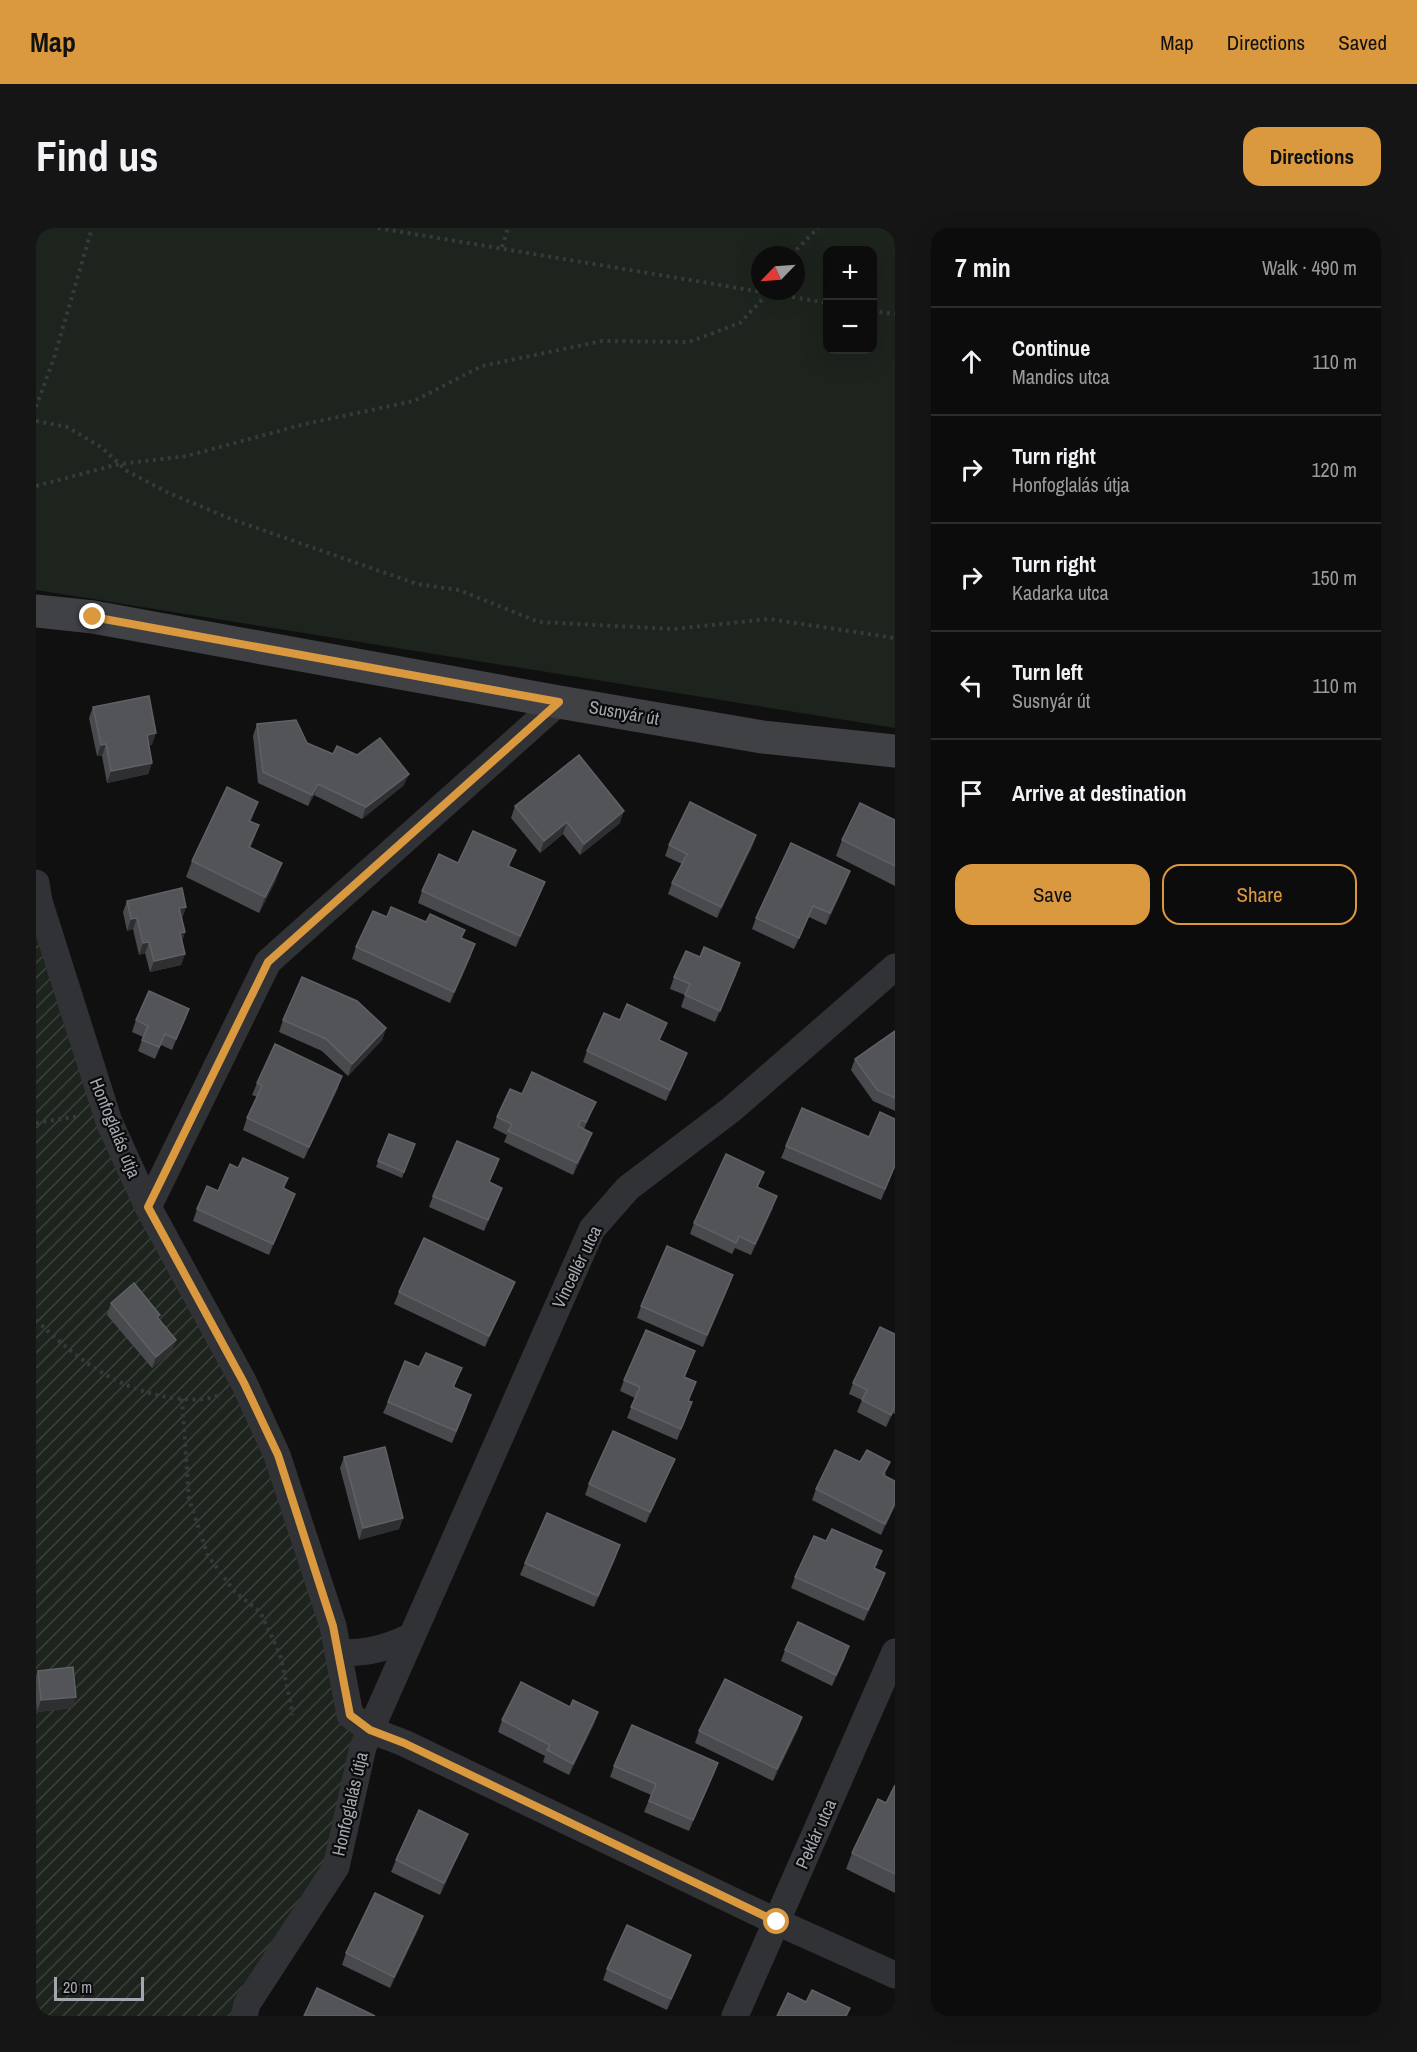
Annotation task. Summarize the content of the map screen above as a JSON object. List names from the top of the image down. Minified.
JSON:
{"streets":{"street":["Susnyár út","Honfoglalás útja","Vincellér utca","Peklár utca"]},"crossings":[["Honfoglalás útja","Vincellér utca"]],"scale_bar":"20 m","north":"bottom left","page":{"header":"Map","nav":["Map","Directions","Saved"],"buttons":["Directions",["Save","Share"]],"title":"Find us","heading":["7 min","Walk · 490 m"],"map_buttons":["+","−"],"list":[["Continue","Mandics utca","110 m"],["Turn right","Honfoglalás útja","120 m"],["Turn right","Kadarka utca","150 m"],["Turn left","Susnyár út","110 m"],"Arrive at destination"],"scale":"20 m"}}
